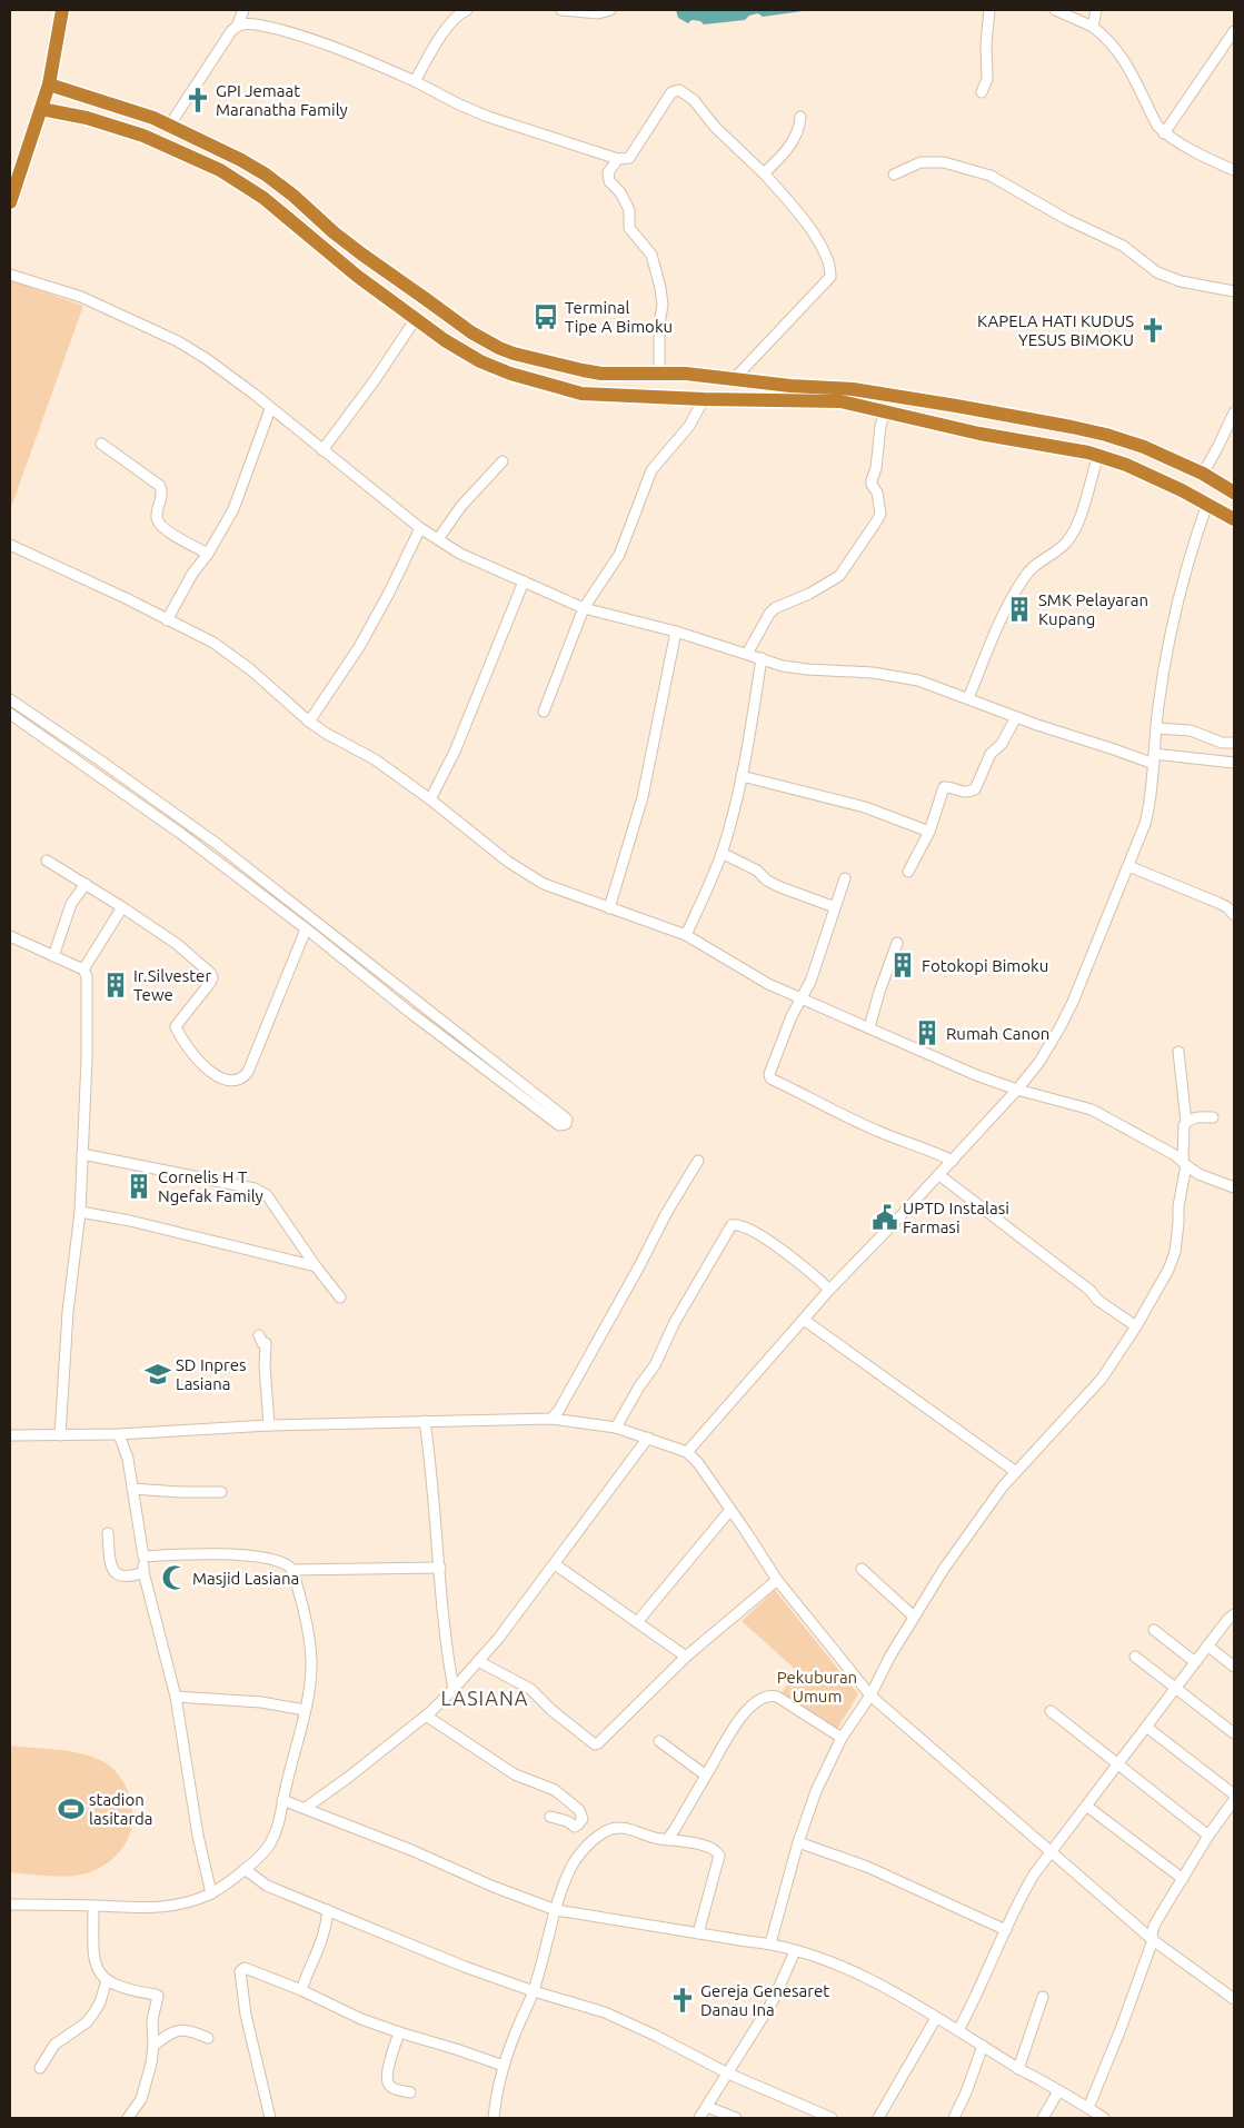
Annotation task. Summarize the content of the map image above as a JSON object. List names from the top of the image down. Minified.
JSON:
{"districts":["LASIANA"],"parks":["Pekuburan Umum"],"places":{"church":["GPI Jemaat Maranatha Family","KAPELA HATI KUDUS YESUS BIMOKU","Gereja Genesaret Danau Ina"],"bus stop":["Terminal Tipe A Bimoku"],"building":["SMK Pelayaran Kupang","Fotokopi Bimoku","Ir.Silvester Tewe","Rumah Canon","Cornelis H T Ngefak Family"],"public building":["UPTD Instalasi Farmasi"],"school or university":["SD Inpres Lasiana"],"mosque":["Masjid Lasiana"],"sports":["stadion lasitarda"]}}
